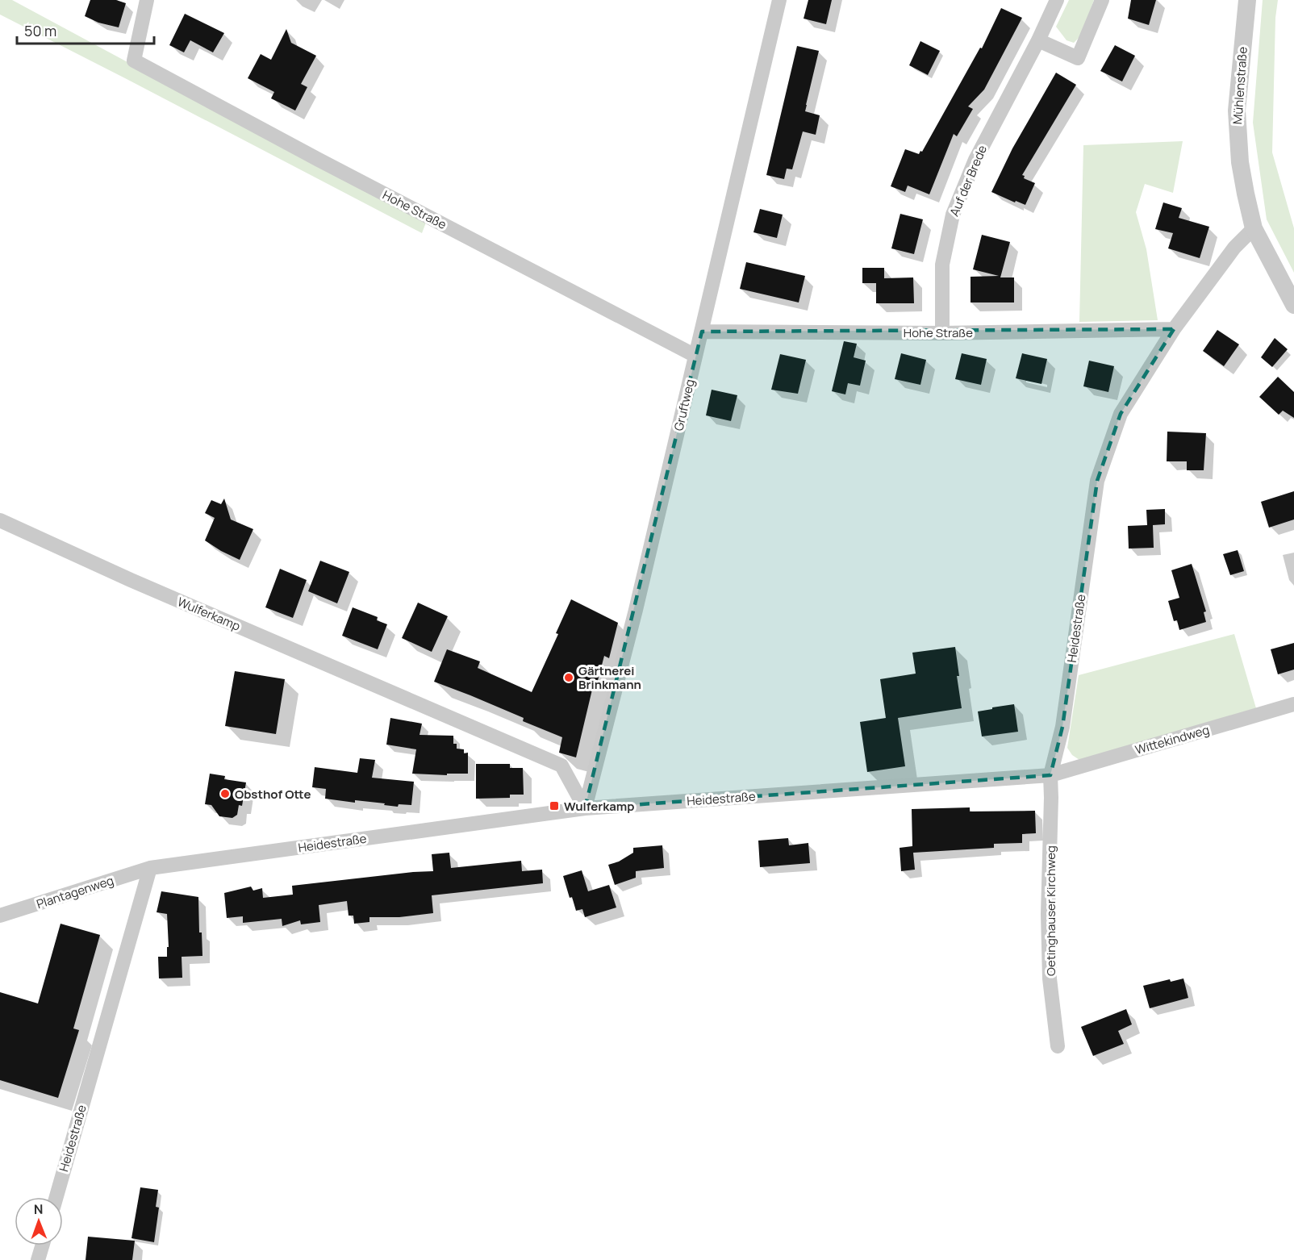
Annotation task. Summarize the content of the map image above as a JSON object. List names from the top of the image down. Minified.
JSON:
{"streets":{"street":["Mühlenstraße","Auf der Brede","Hohe Straße","Gruftweg","Wulferkamp","Heidestraße","Wittekindweg","Plantagenweg","Oetinghauser Kirchweg"]},"crossings":[["Mühlenstraße","Heidestraße"],["Auf der Brede","Hohe Straße"],["Hohe Straße","Gruftweg"],["Hohe Straße","Heidestraße"],["Gruftweg","Wulferkamp"],["Gruftweg","Heidestraße"],["Wulferkamp","Heidestraße"],["Heidestraße","Wittekindweg"],["Heidestraße","Plantagenweg"],["Heidestraße","Oetinghauser Kirchweg"],["Wittekindweg","Oetinghauser Kirchweg"]],"places":{"other":["Gärtnerei Brinkmann","Obsthof Otte"],"transit":["Wulferkamp"]},"scale_bar":"50 m","north":"top"}
